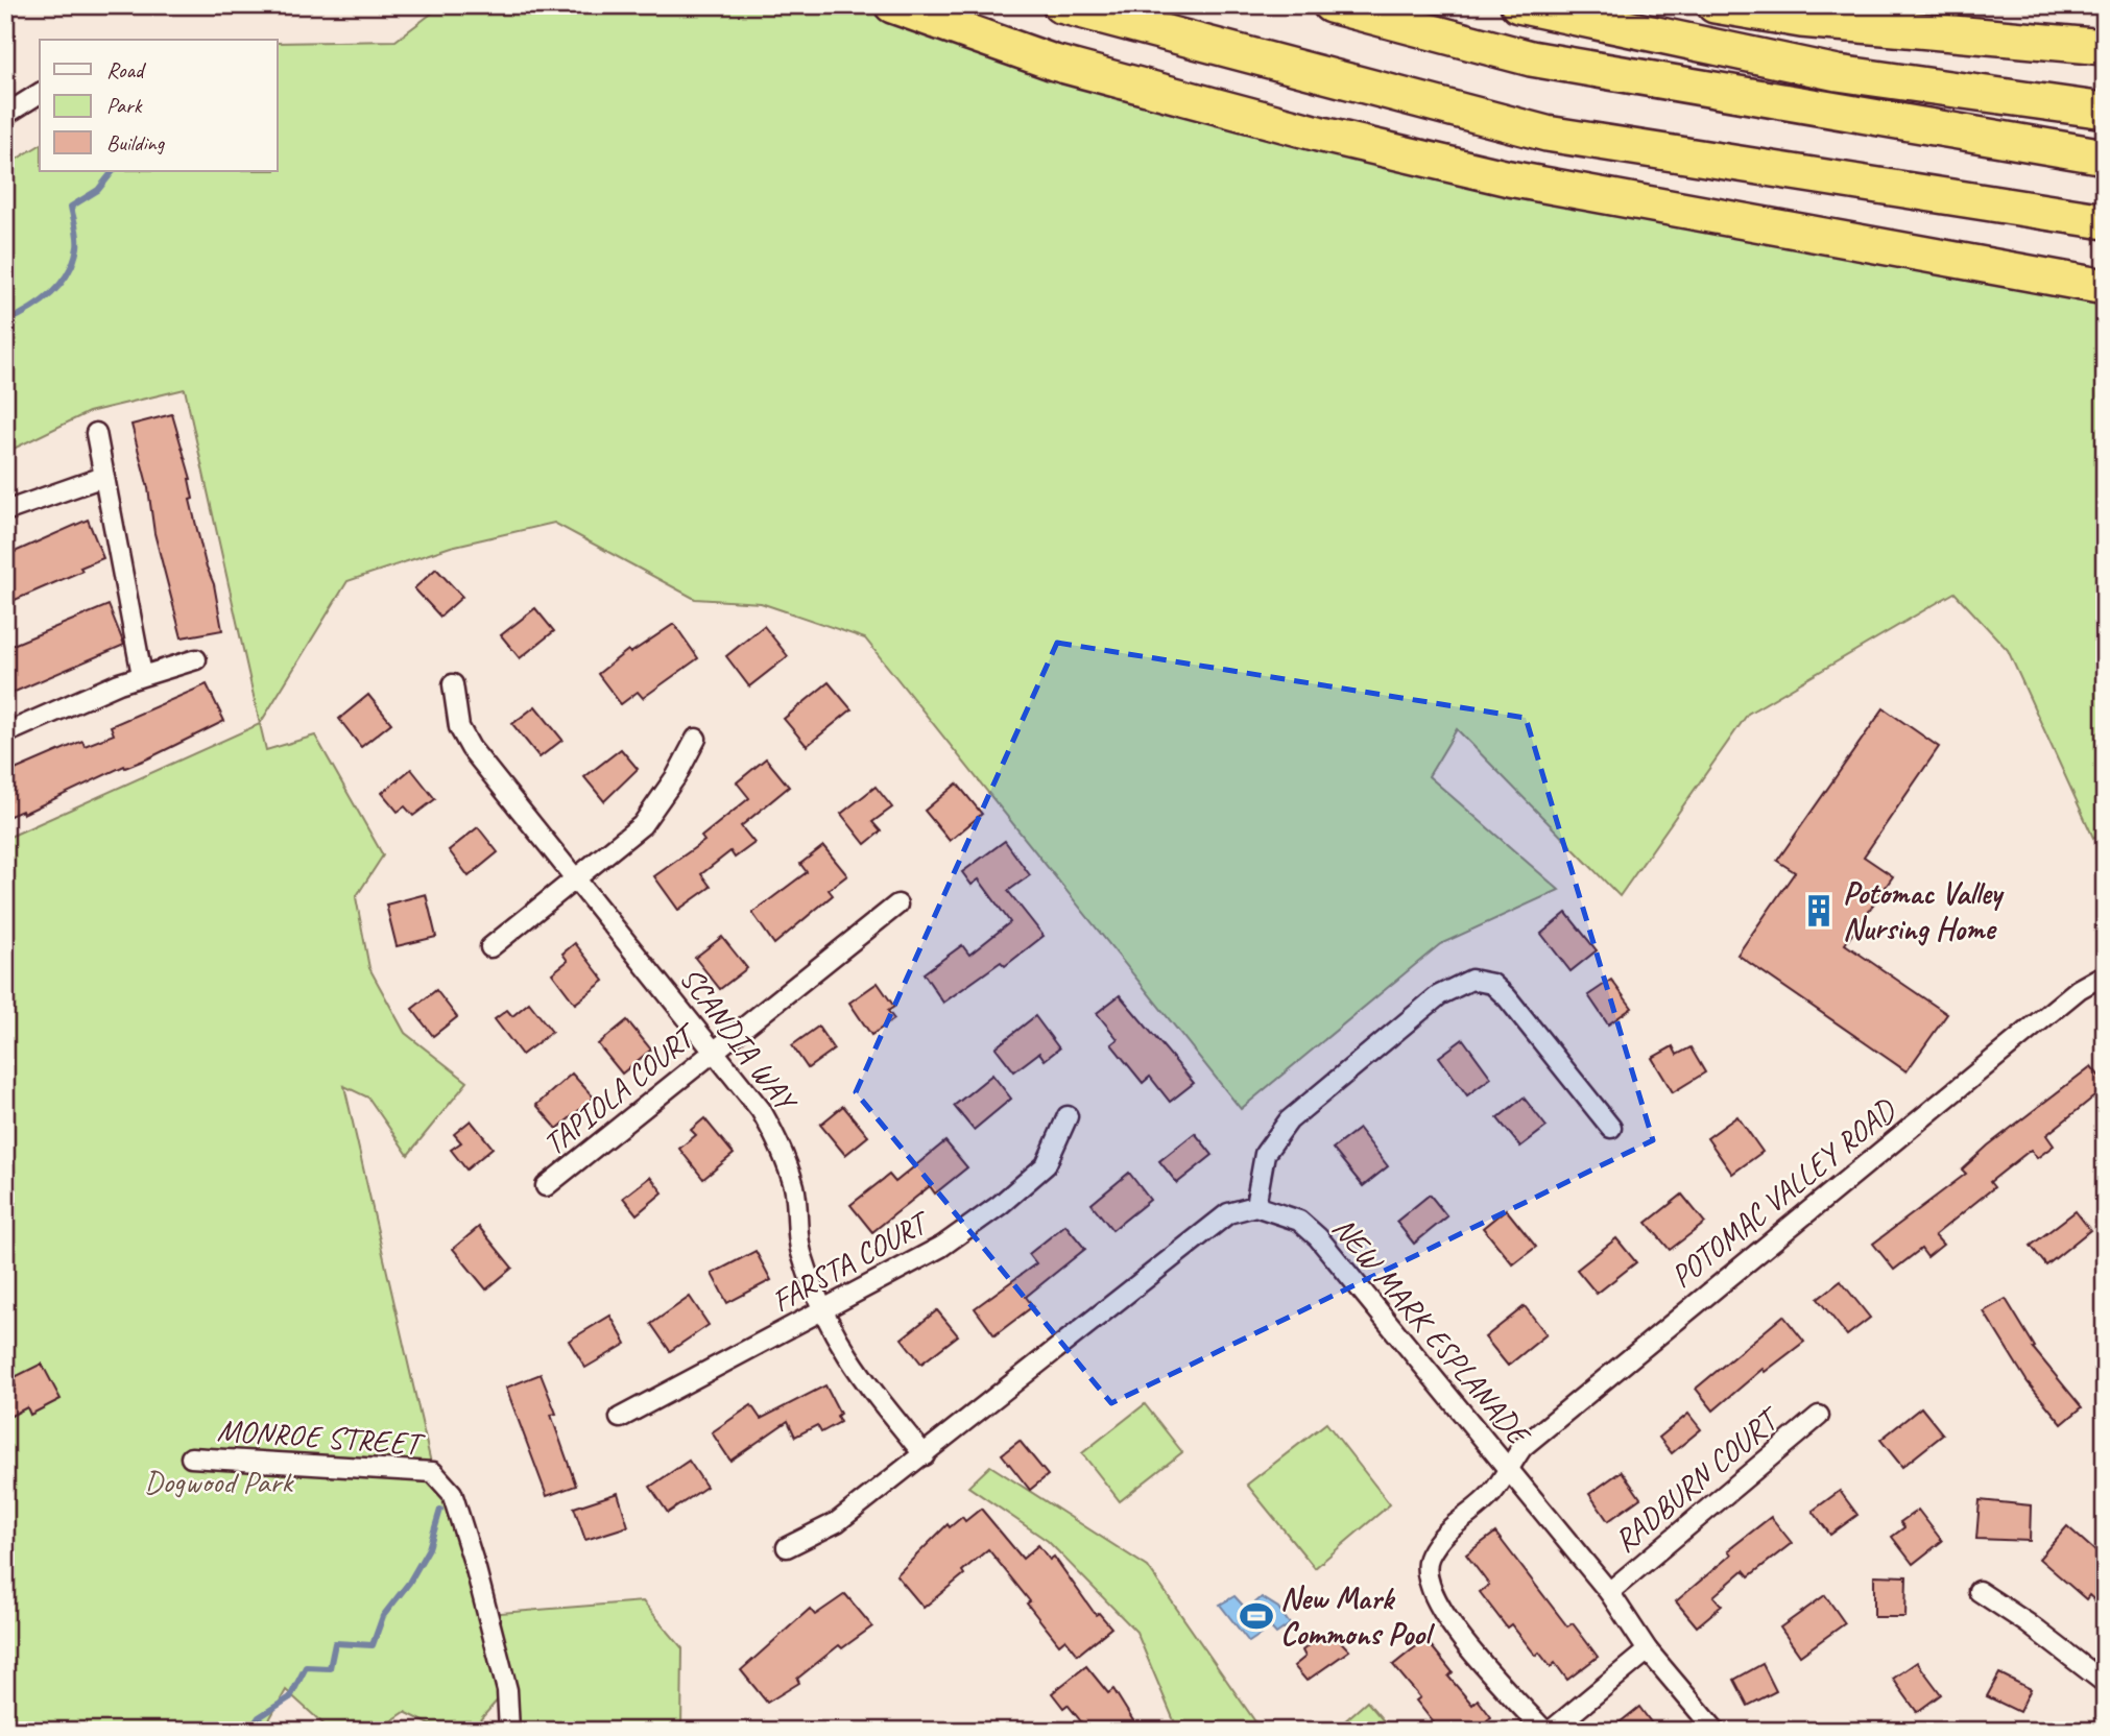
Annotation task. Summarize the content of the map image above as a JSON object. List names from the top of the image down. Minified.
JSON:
{"streets":{"street":["SCANDIA WAY","TAPIOLA COURT","POTOMAC VALLEY ROAD","FARSTA COURT","NEW MARK ESPLANADE","MONROE STREET","RADBURN COURT"]},"crossings":[["SCANDIA WAY","TAPIOLA COURT"],["SCANDIA WAY","FARSTA COURT"],["POTOMAC VALLEY ROAD","NEW MARK ESPLANADE"],["NEW MARK ESPLANADE","RADBURN COURT"]],"parks":["Dogwood Park"],"places":{"building":["Potomac Valley Nursing Home"],"sports":["New Mark Commons Pool"]},"legend":["Road","Park","Building"]}
